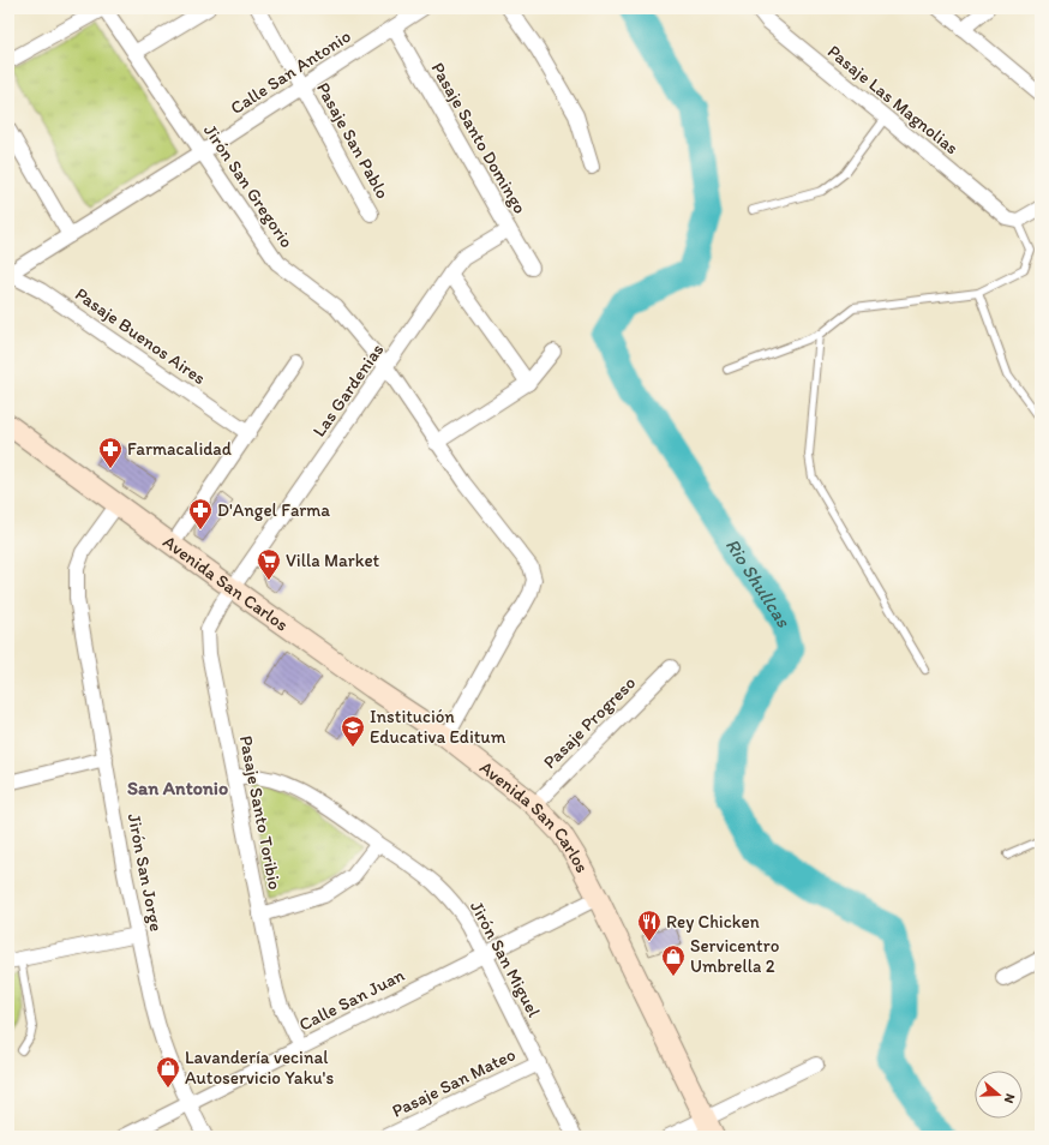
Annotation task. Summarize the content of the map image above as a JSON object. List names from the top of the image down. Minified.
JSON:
{"streets":{"main road":["Avenida San Carlos"],"street":["Calle San Antonio","Pasaje Las Magnolias","Pasaje Santo Domingo","Pasaje San Pablo","Jirón San Gregorio","Pasaje Buenos Aires","Las Gardenias","Pasaje Progreso","Pasaje Santo Toribio","Jirón San Jorge","Jirón San Miguel","Calle San Juan","Pasaje San Mateo"]},"crossings":[["Calle San Antonio","Pasaje Santo Domingo"],["Calle San Antonio","Pasaje San Pablo"],["Calle San Antonio","Jirón San Gregorio"],["Calle San Antonio","Pasaje Buenos Aires"],["Pasaje Santo Domingo","Las Gardenias"],["Jirón San Gregorio","Las Gardenias"],["Jirón San Gregorio","Avenida San Carlos"],["Las Gardenias","Avenida San Carlos"],["Las Gardenias","Pasaje Santo Toribio"],["Avenida San Carlos","Pasaje Progreso"],["Avenida San Carlos","Pasaje Santo Toribio"],["Avenida San Carlos","Jirón San Jorge"],["Avenida San Carlos","Calle San Juan"],["Pasaje Santo Toribio","Jirón San Miguel"],["Pasaje Santo Toribio","Calle San Juan"],["Jirón San Jorge","Calle San Juan"],["Jirón San Miguel","Calle San Juan"],["Jirón San Miguel","Pasaje San Mateo"]],"districts":["San Antonio"],"water":["Rio Shullcas"],"places":{"pharmacy":["Farmacalidad","D'Angel Farma"],"supermarket":["Villa Market"],"school or university":["Institución Educativa Editum"],"restaurant":["Rey Chicken"],"shop":["Servicentro Umbrella 2","Lavandería vecinal Autoservicio Yaku's"]},"north":"right"}
